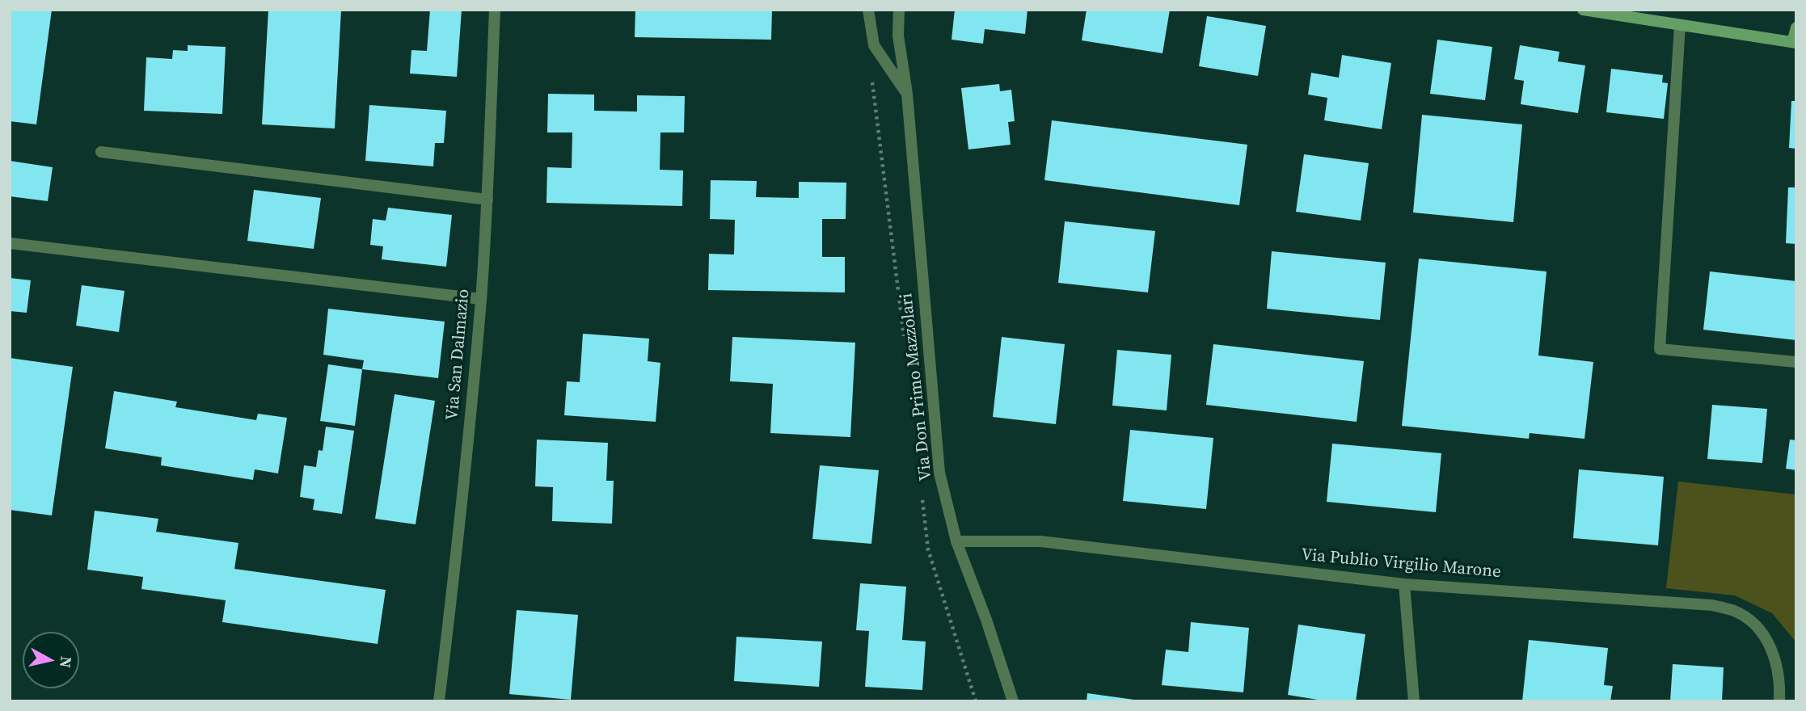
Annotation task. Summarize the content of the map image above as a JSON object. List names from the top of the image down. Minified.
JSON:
{"streets":{"street":["Via San Dalmazio","Via Don Primo Mazzolari","Via Publio Virgilio Marone"]},"crossings":[["Via Don Primo Mazzolari","Via Publio Virgilio Marone"]],"north":"right"}
